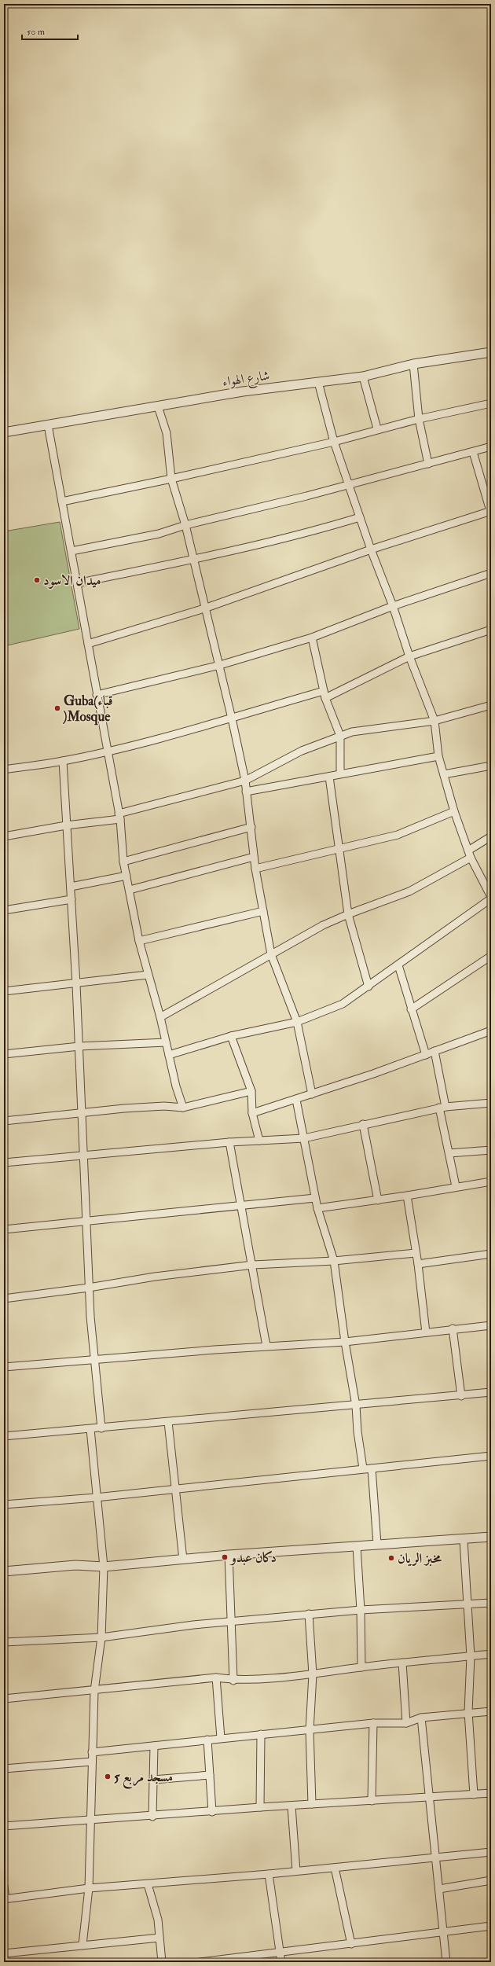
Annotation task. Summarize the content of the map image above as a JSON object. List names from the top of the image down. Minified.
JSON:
{"streets":{"street":["شارع الهواء"]},"places":["ميدان الاسود","Guba(قباء )Mosque","دكان عبدو","مخبز الريان","مسجد مربع 5"],"scale_bar":"50 m"}
